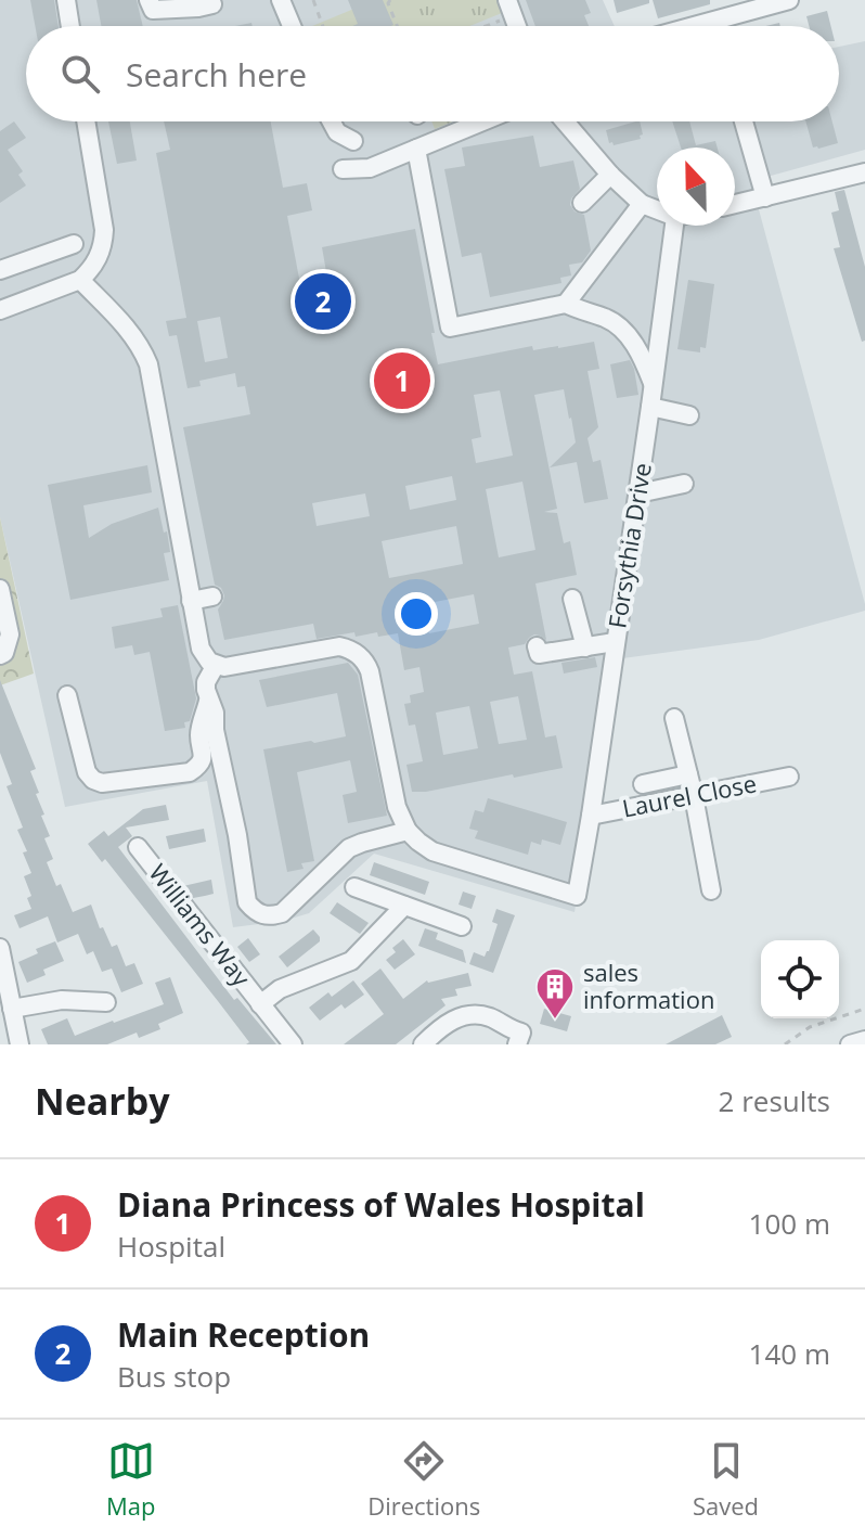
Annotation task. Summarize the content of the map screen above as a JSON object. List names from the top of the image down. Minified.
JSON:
{"streets":{"street":["Forsythia Drive","Laurel Close","Williams Way"]},"crossings":[["Forsythia Drive","Laurel Close"]],"places":{"building":["sales information"]},"north":"top","page":{"search":"Search here","pins":["2","1"],"heading":["Nearby","2 results"],"list":[{"mark":"1","name":"Diana Princess of Wales Hospital","note":"Hospital","value":"100 m"},{"mark":"2","name":"Main Reception","note":"Bus stop","value":"140 m"}],"nav":["Map","Directions","Saved"]}}
